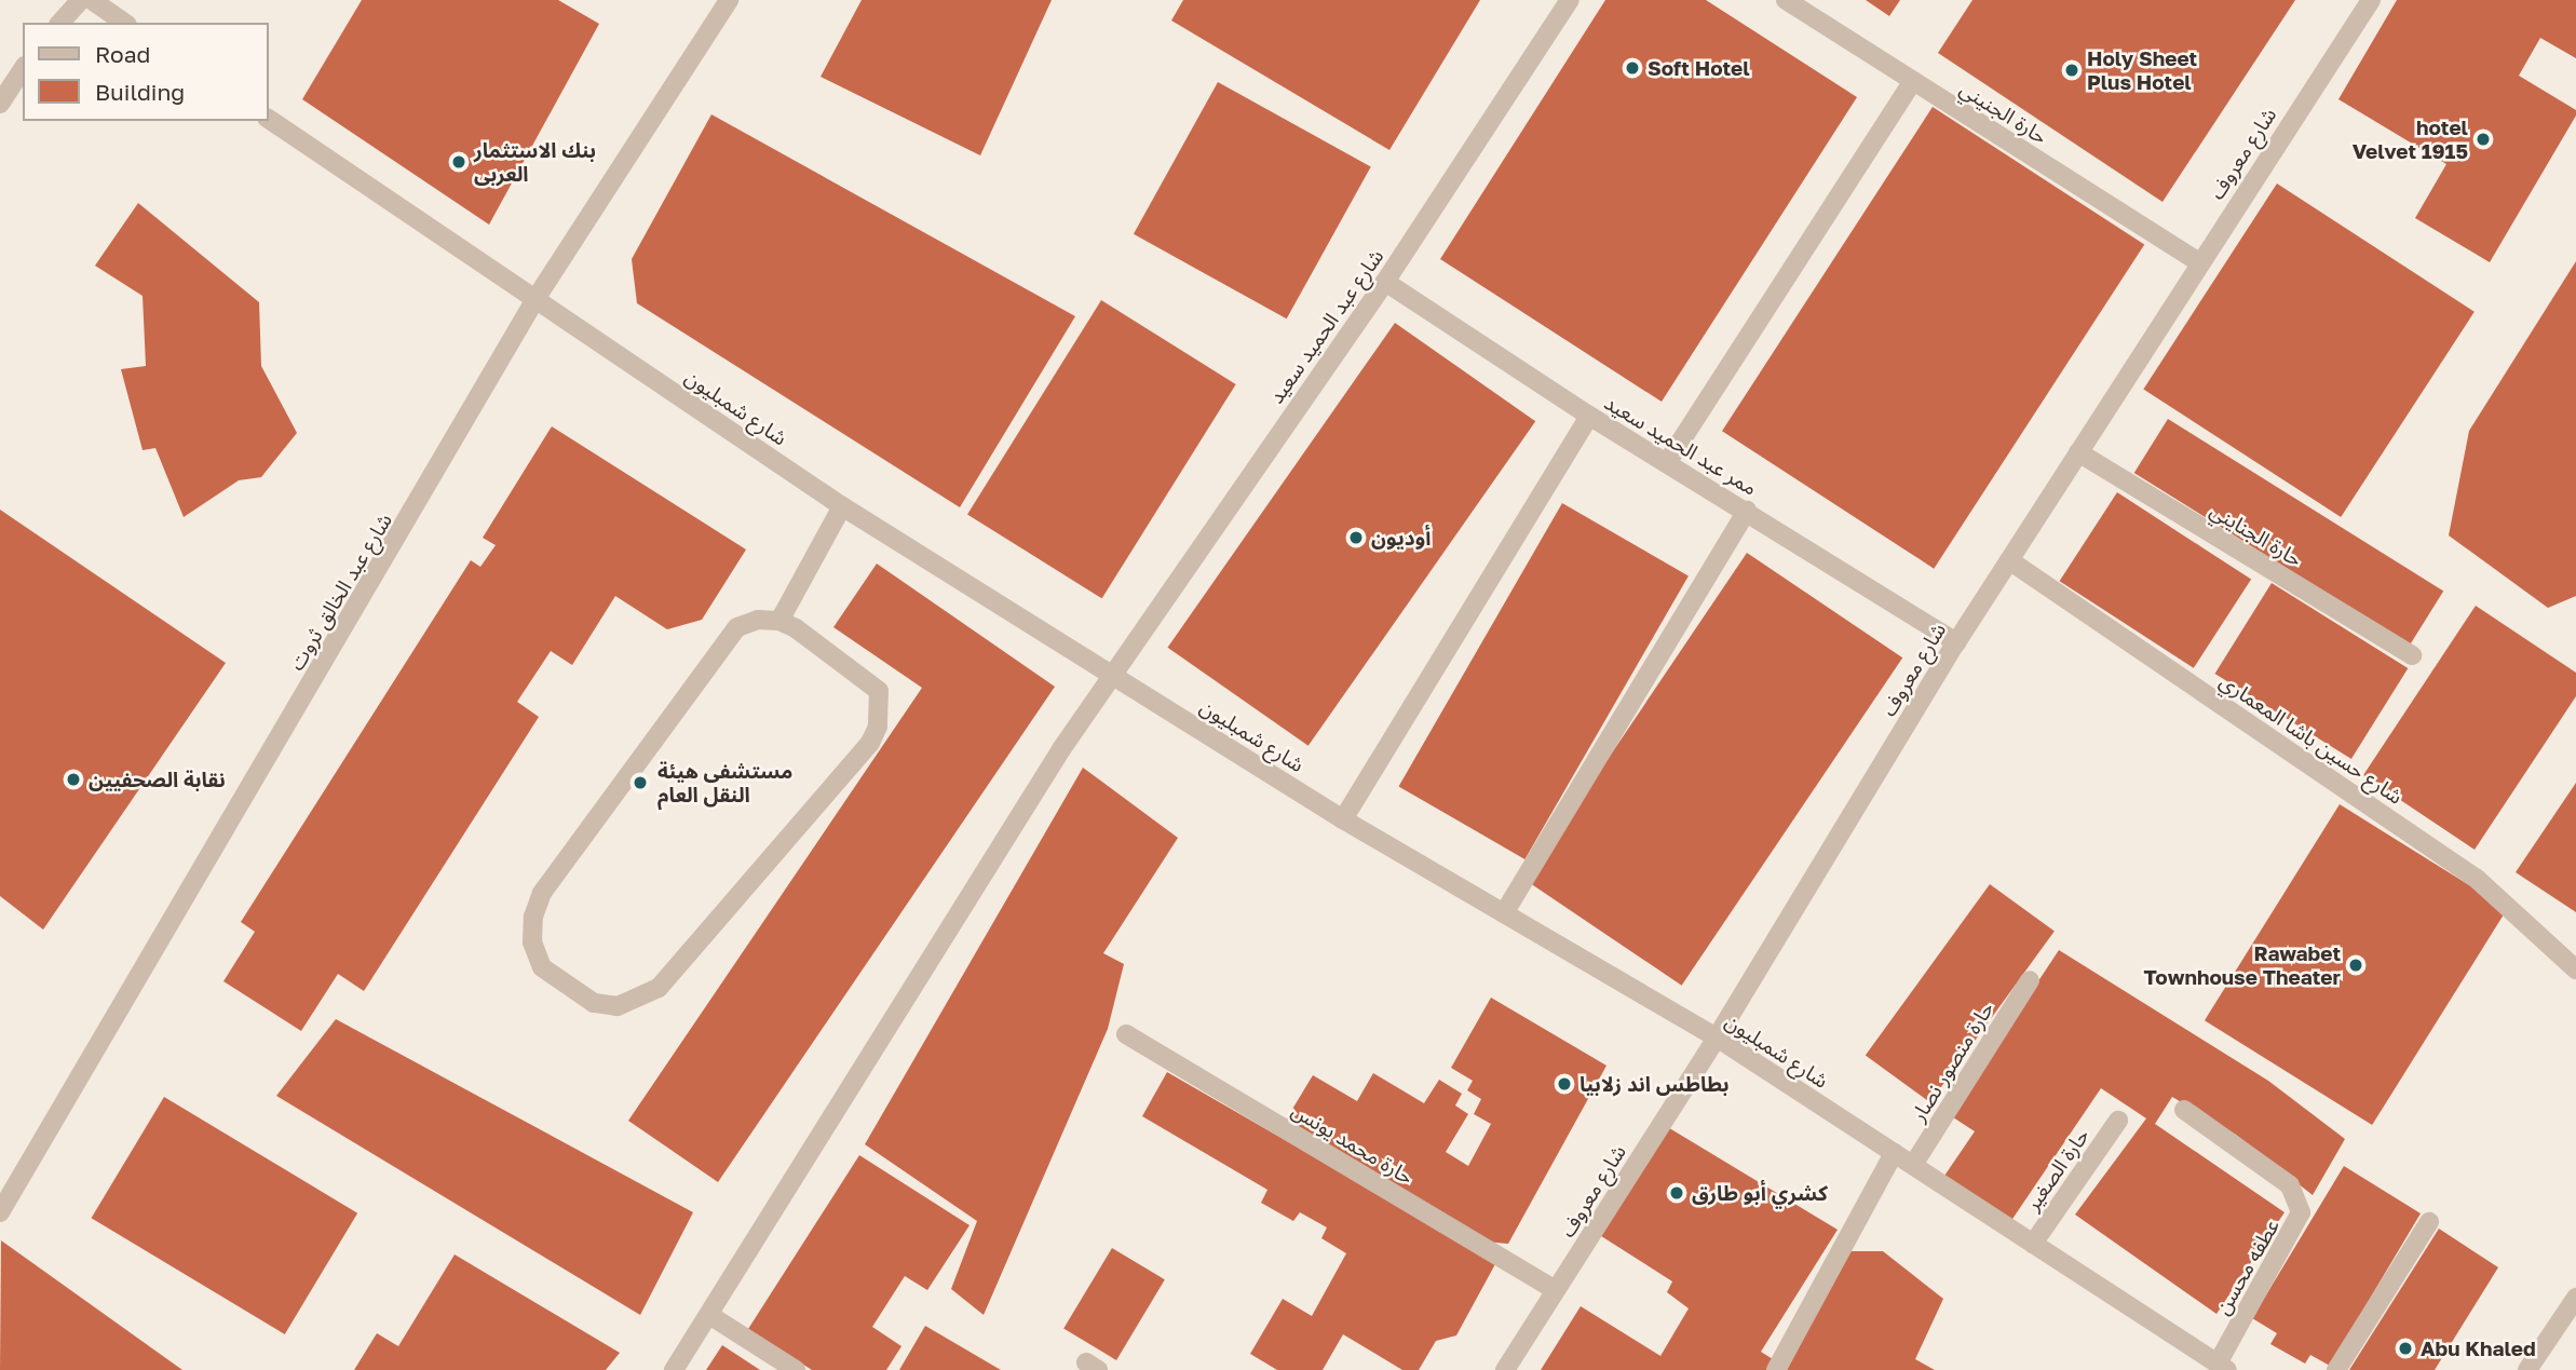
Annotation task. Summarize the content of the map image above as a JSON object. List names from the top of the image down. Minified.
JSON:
{"streets":{"street":["حارة الجنيني","شارع معروف","شارع عبد الحميد سعيد","شارع شمبليون","ممر عبد الحميد سعيد","حارة الجنايني","شارع عبد الخالق ثروت","شارع حسين باشا المعماري","حارة منصور نصار","حارة محمد يونس","حارة الصغير","عطفه محسن"]},"crossings":[["حارة الجنيني","شارع معروف"],["شارع معروف","شارع شمبليون"],["شارع معروف","ممر عبد الحميد سعيد"],["شارع معروف","حارة الجنايني"],["شارع معروف","شارع حسين باشا المعماري"],["شارع معروف","حارة محمد يونس"],["شارع عبد الحميد سعيد","شارع شمبليون"],["شارع عبد الحميد سعيد","ممر عبد الحميد سعيد"],["شارع شمبليون","شارع عبد الخالق ثروت"],["شارع شمبليون","حارة منصور نصار"],["شارع شمبليون","حارة الصغير"],["شارع شمبليون","عطفه محسن"]],"places":["Soft Hotel","Holy Sheet Plus Hotel","hotel Velvet 1915","بنك الاستثمار العربى","أوديون","نقابة الصحفيين","مستشفى هيئة النقل العام","Rawabet Townhouse Theater","بطاطس اند زلابيا","كشري أبو طارق","Abu Khaled"],"legend":["Road","Building"]}
